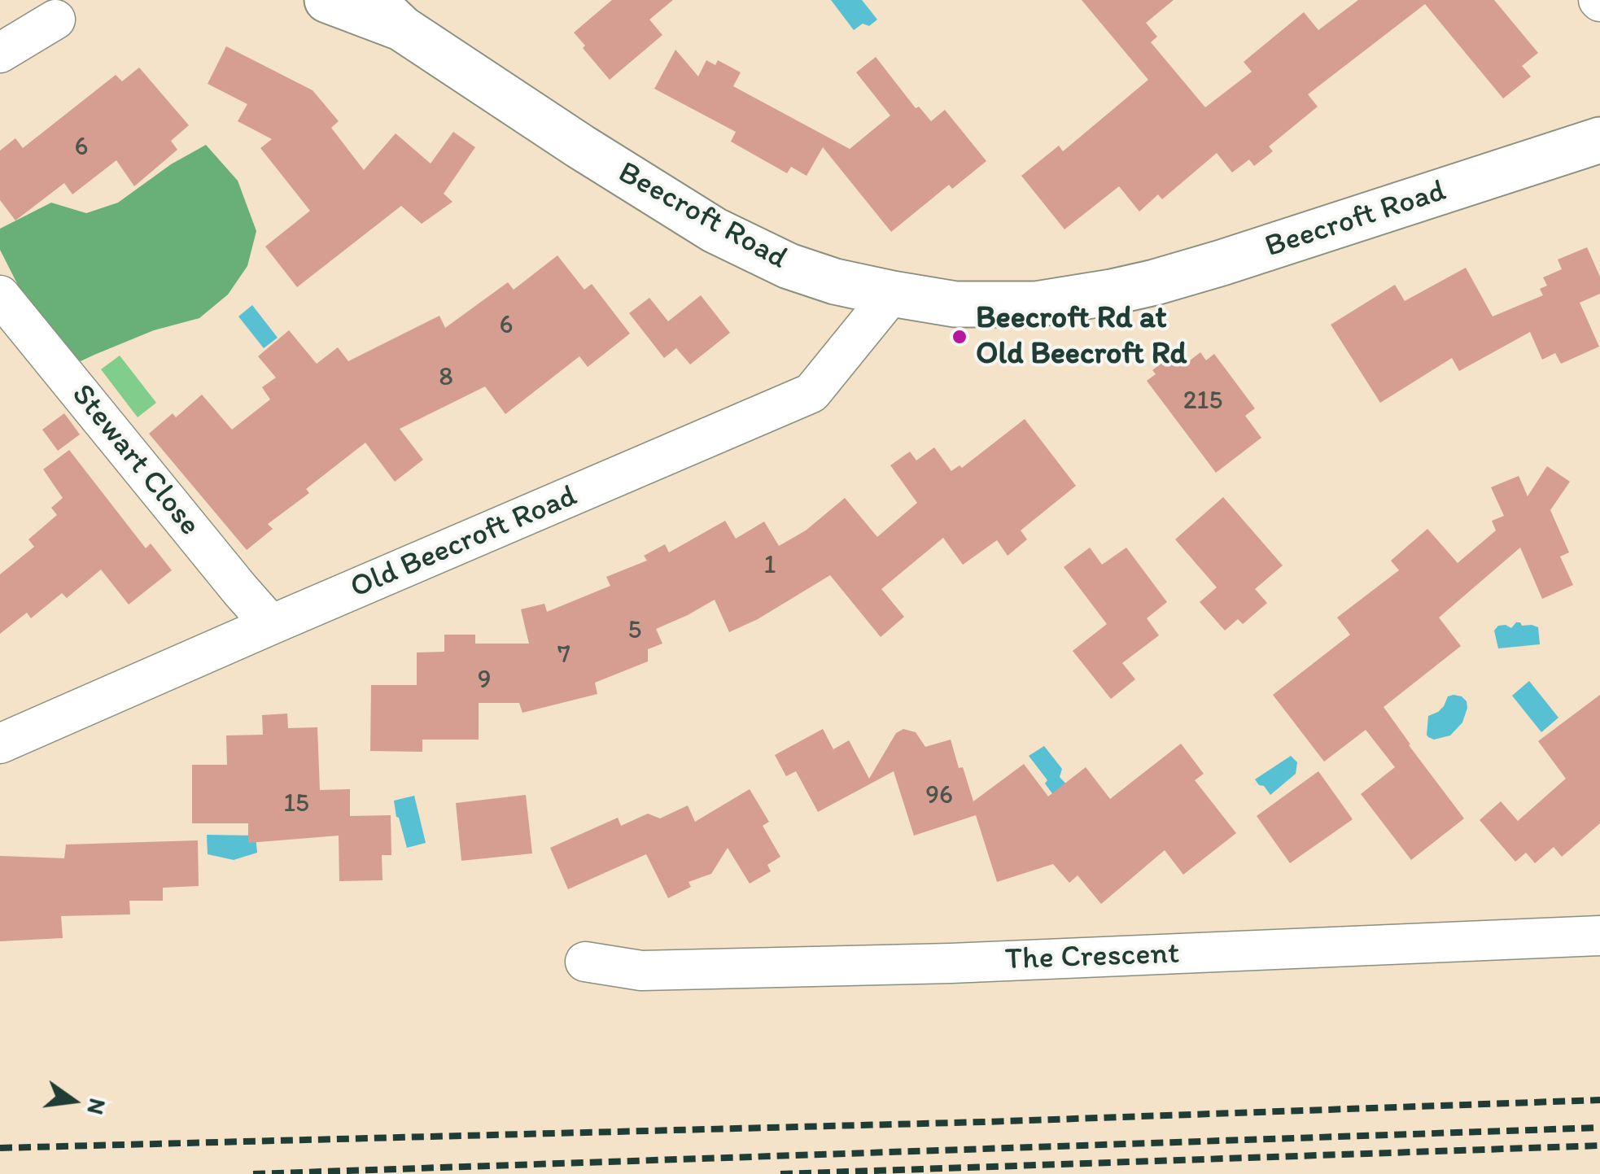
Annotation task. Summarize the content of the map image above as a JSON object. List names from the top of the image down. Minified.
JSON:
{"streets":{"main road":["Beecroft Road"],"street":["Stewart Close","Old Beecroft Road","The Crescent"]},"crossings":[["Beecroft Road","Old Beecroft Road"],["Stewart Close","Old Beecroft Road"]],"places":["Beecroft Rd at Old Beecroft Rd"],"house_numbers":["6","6","8","215","1","5","7","9","96","15"],"north":"right"}
